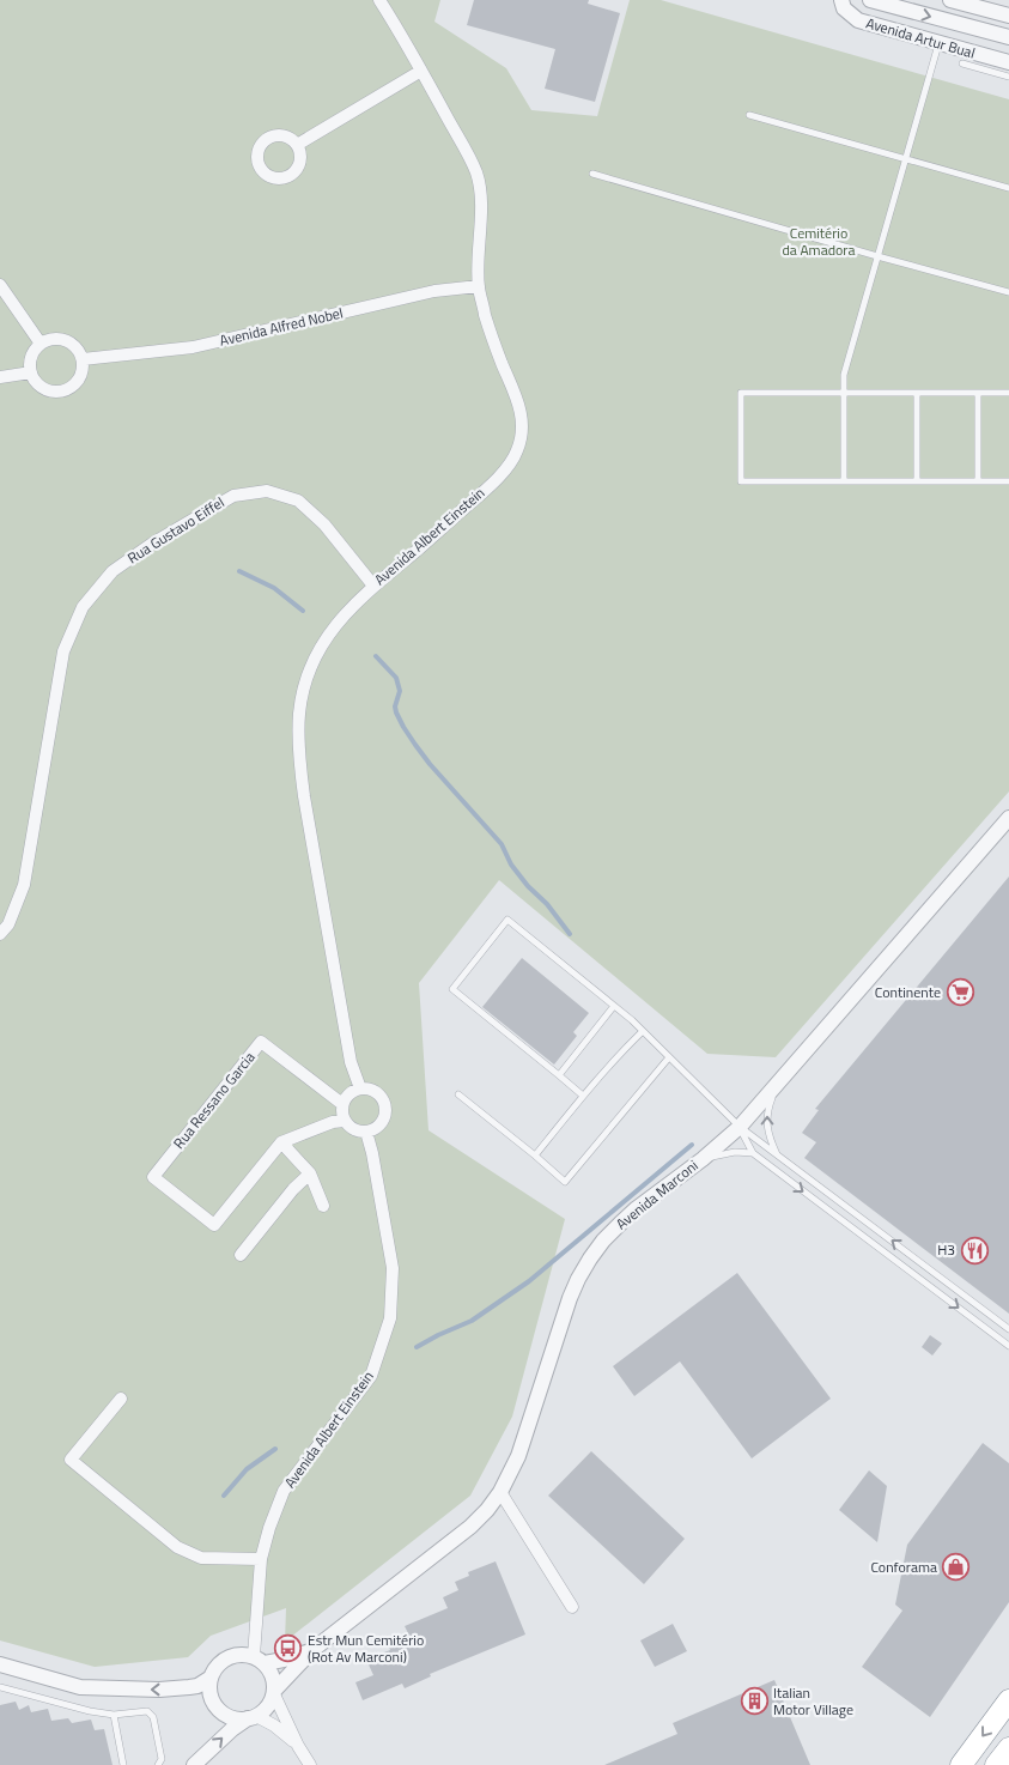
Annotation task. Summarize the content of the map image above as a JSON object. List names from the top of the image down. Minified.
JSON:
{"streets":{"street":["Avenida Artur Bual","Avenida Alfred Nobel","Rua Gustavo Eiffel","Avenida Albert Einstein","Rua Ressano Garcia","Avenida Marconi"]},"crossings":[["Avenida Alfred Nobel","Avenida Albert Einstein"],["Rua Gustavo Eiffel","Avenida Albert Einstein"],["Avenida Albert Einstein","Rua Ressano Garcia"],["Avenida Albert Einstein","Avenida Marconi"]],"parks":["Cemitério da Amadora"],"places":{"supermarket":["Continente"],"restaurant":["H3"],"shop":["Conforama"],"bus stop":["Estr Mun Cemitério (Rot Av Marconi)"],"building":["Italian Motor Village"]}}
